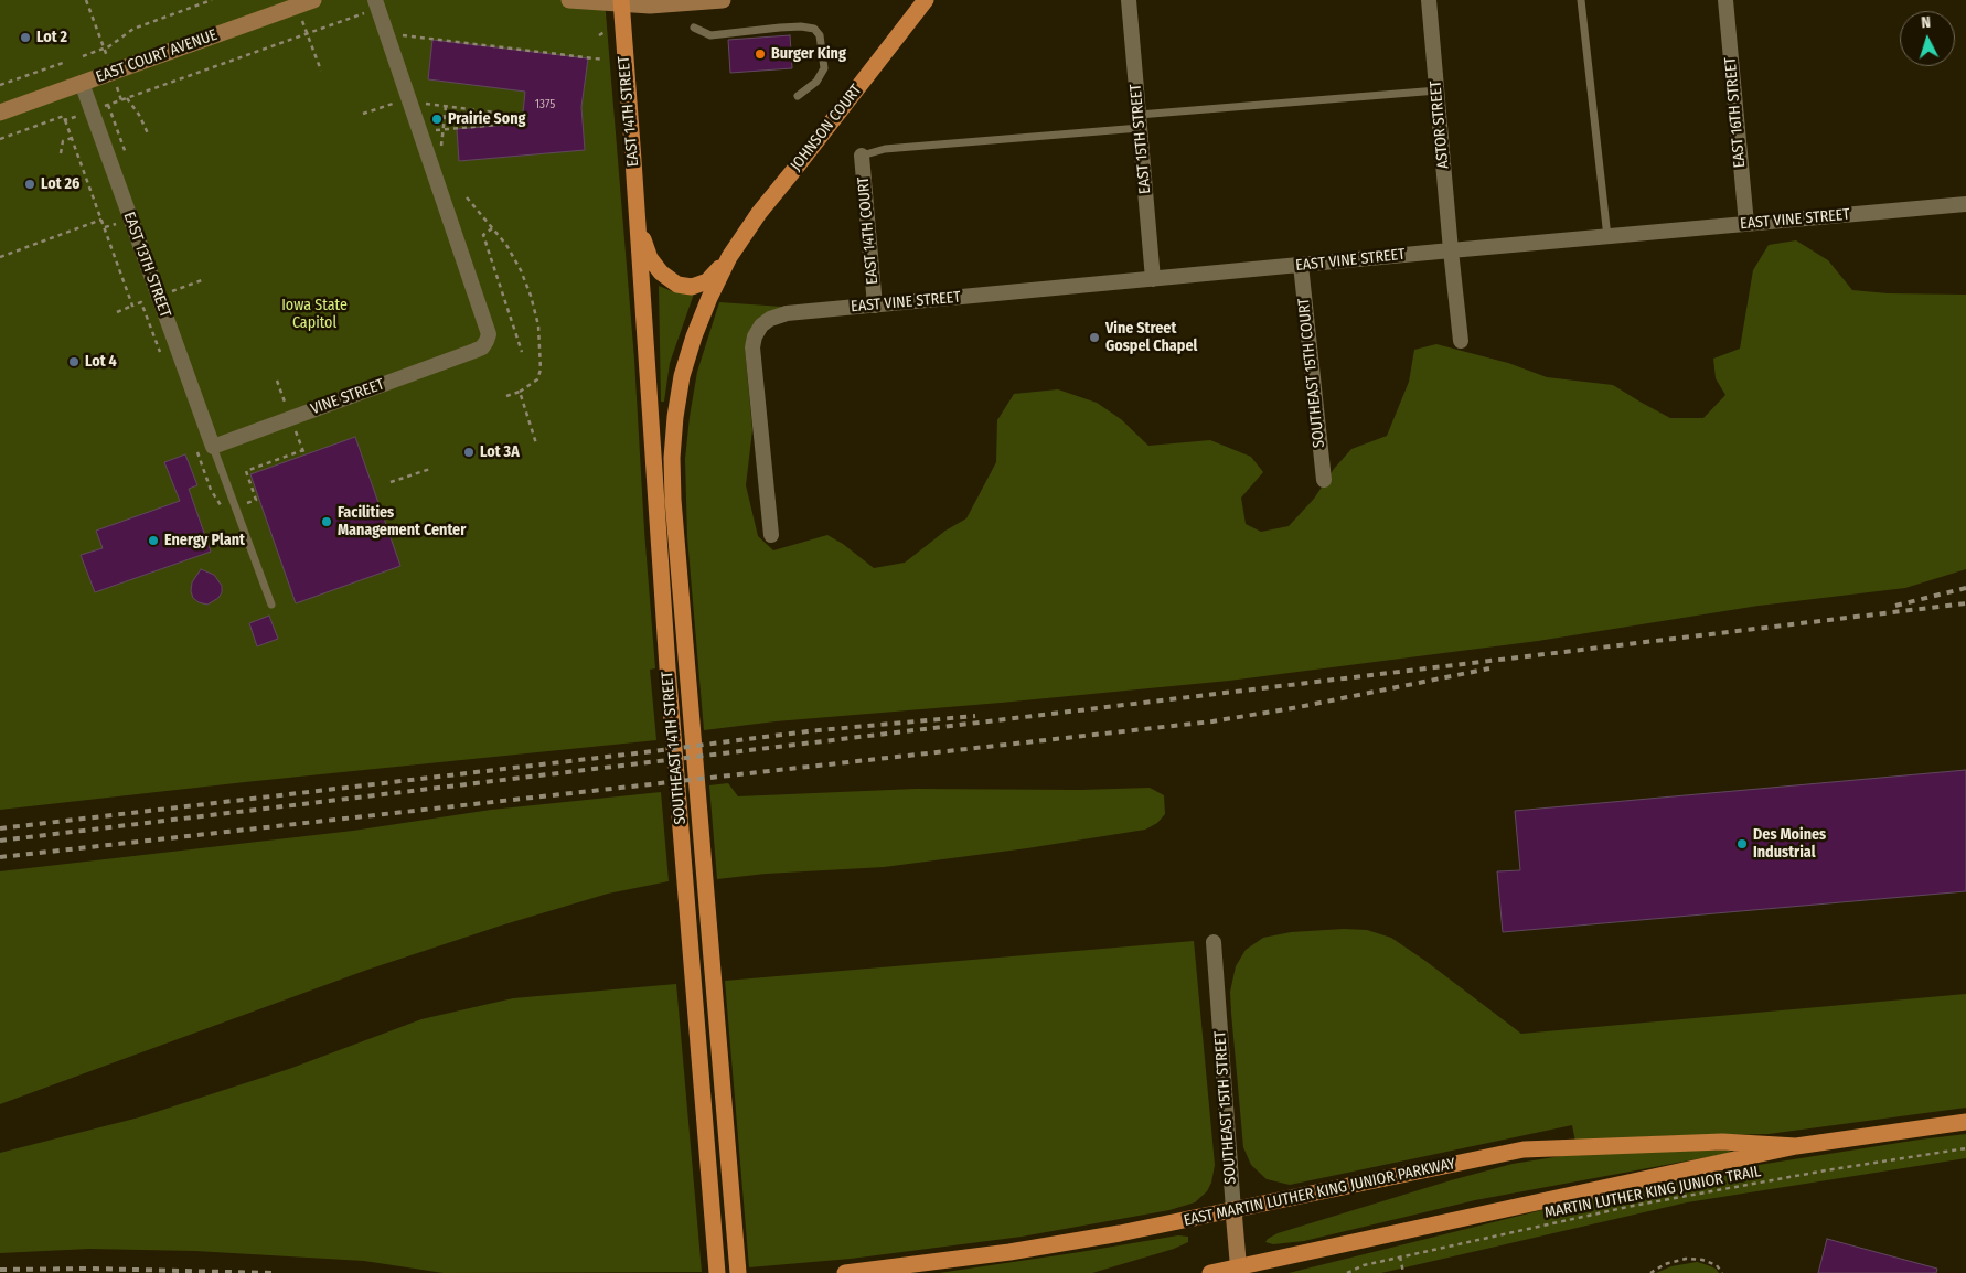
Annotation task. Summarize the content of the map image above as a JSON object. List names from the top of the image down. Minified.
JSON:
{"streets":{"main road":["EAST 14TH STREET","JOHNSON COURT","SOUTHEAST 14TH STREET","EAST MARTIN LUTHER KING JUNIOR PARKWAY"],"street":["EAST COURT AVENUE","EAST 16TH STREET","ASTOR STREET","EAST 15TH STREET","EAST VINE STREET","EAST 14TH COURT","EAST 13TH STREET","SOUTHEAST 15TH COURT","VINE STREET","SOUTHEAST 15TH STREET"],"path":["MARTIN LUTHER KING JUNIOR TRAIL"]},"crossings":[["EAST COURT AVENUE","EAST 13TH STREET"],["EAST 14TH STREET","SOUTHEAST 14TH STREET"],["EAST 16TH STREET","EAST VINE STREET"],["ASTOR STREET","EAST VINE STREET"],["JOHNSON COURT","SOUTHEAST 14TH STREET"],["EAST 15TH STREET","EAST VINE STREET"],["EAST VINE STREET","EAST 14TH COURT"],["EAST VINE STREET","SOUTHEAST 15TH COURT"],["EAST 13TH STREET","VINE STREET"],["SOUTHEAST 15TH STREET","EAST MARTIN LUTHER KING JUNIOR PARKWAY"]],"parks":["Iowa State Capitol"],"places":["Lot 2","Burger King","Prairie Song","Lot 26","Vine Street Gospel Chapel","Lot 4","Lot 3A","Facilities Management Center","Energy Plant","Des Moines Industrial"],"house_numbers":["1375"],"north":"top"}
